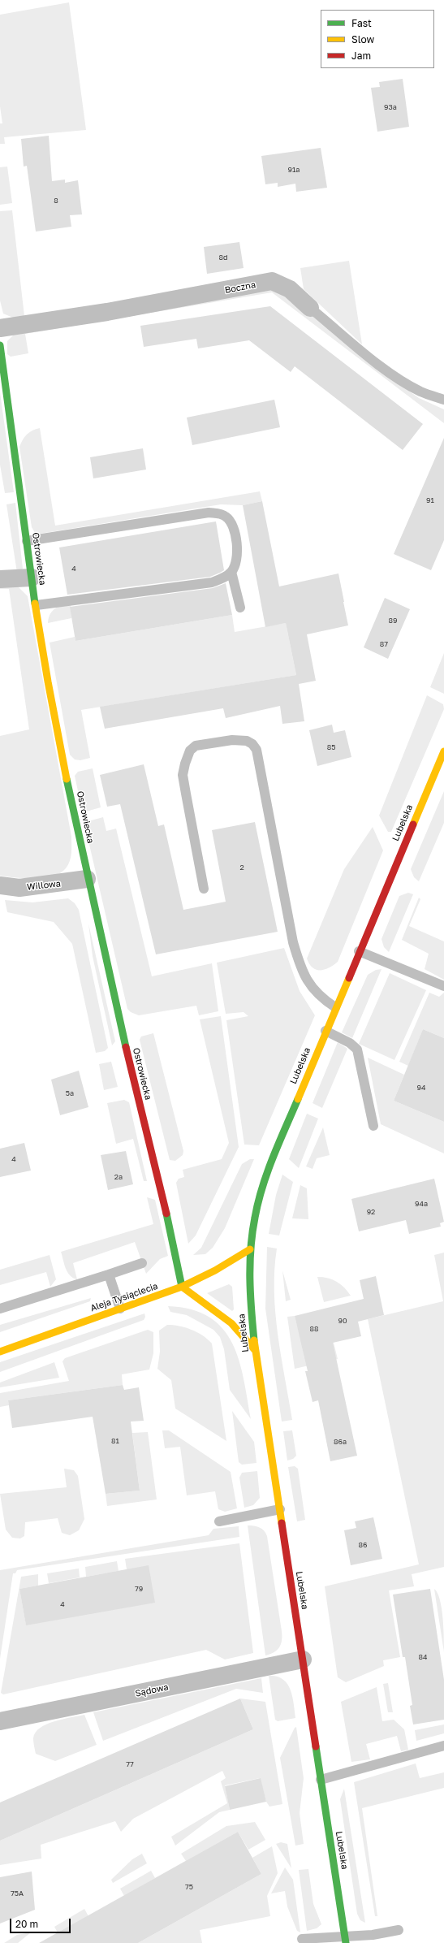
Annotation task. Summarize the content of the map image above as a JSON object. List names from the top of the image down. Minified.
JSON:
{"streets":{"street":["Boczna","Ostrowiecka","Lubelska","Willowa","Aleja Tysiąclecia","Sądowa"]},"crossings":[["Ostrowiecka","Willowa"],["Ostrowiecka","Aleja Tysiąclecia"],["Lubelska","Aleja Tysiąclecia"],["Lubelska","Sądowa"]],"house_numbers":["93a","91a","8","8d","91","4","89","87","85","2","94","5a","4","2a","94a","92","90","88","81","86a","86","79","4","84","77","75","75A"],"legend":["Fast","Slow","Jam"],"scale_bar":"20 m"}
